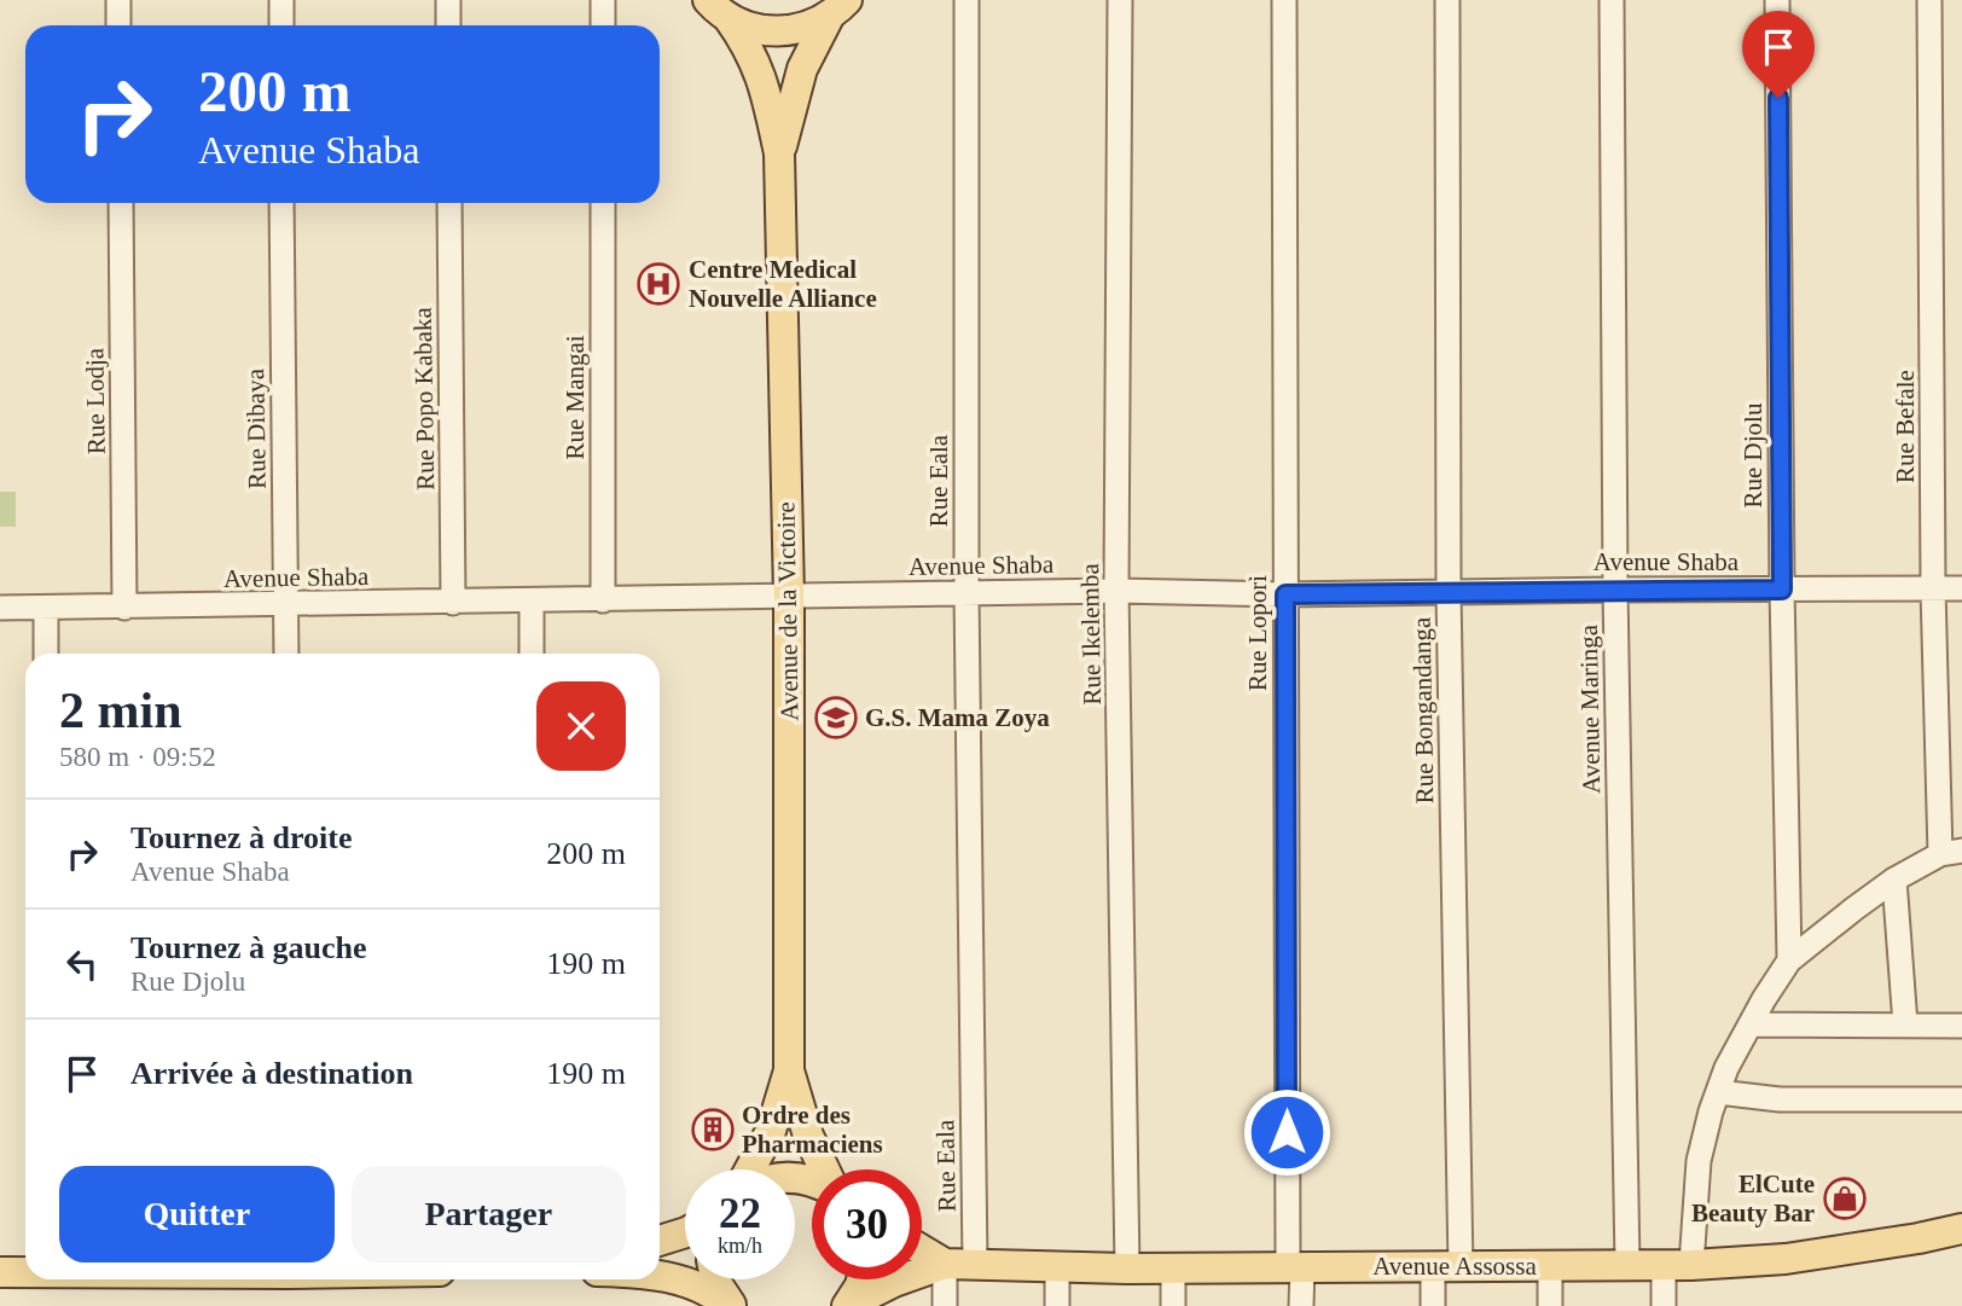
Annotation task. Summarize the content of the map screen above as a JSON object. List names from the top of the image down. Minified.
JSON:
{"streets":{"main road":["Avenue de la Victoire","Avenue Assossa"],"street":["Rue Mangai","Rue Popo Kabaka","Rue Lodja","Rue Befale","Rue Dibaya","Rue Djolu","Rue Eala","Avenue Shaba","Rue Lopori","Rue Ikelemba","Avenue Maringa","Rue Bongandanga"]},"crossings":[["Rue Mangai","Avenue Shaba"],["Rue Popo Kabaka","Avenue Shaba"],["Rue Lodja","Avenue Shaba"],["Rue Befale","Avenue Shaba"],["Rue Dibaya","Avenue Shaba"],["Rue Djolu","Avenue Shaba"],["Rue Eala","Avenue Shaba"],["Rue Eala","Avenue Assossa"],["Avenue Shaba","Avenue de la Victoire"],["Avenue Shaba","Rue Lopori"],["Avenue Shaba","Rue Ikelemba"],["Avenue Shaba","Avenue Maringa"],["Avenue Shaba","Rue Bongandanga"],["Rue Lopori","Avenue Assossa"],["Rue Ikelemba","Avenue Assossa"],["Avenue Maringa","Avenue Assossa"],["Rue Bongandanga","Avenue Assossa"]],"places":{"hospital":["Centre Medical Nouvelle Alliance"],"school or university":["G.S. Mama Zoya"],"building":["Ordre des Pharmaciens"],"shop":["ElCute Beauty Bar"]},"page":{"turn":["200 m","Avenue Shaba"],"heading":["2 min","580 m · 09:52"],"list":[{"name":"Tournez à droite","note":"Avenue Shaba","value":"200 m"},{"name":"Tournez à gauche","note":"Rue Djolu","value":"190 m"},{"name":"Arrivée à destination","value":"190 m"}],"buttons":["Quitter","Partager"],"speed":"22 km/h","limit":"30"}}
